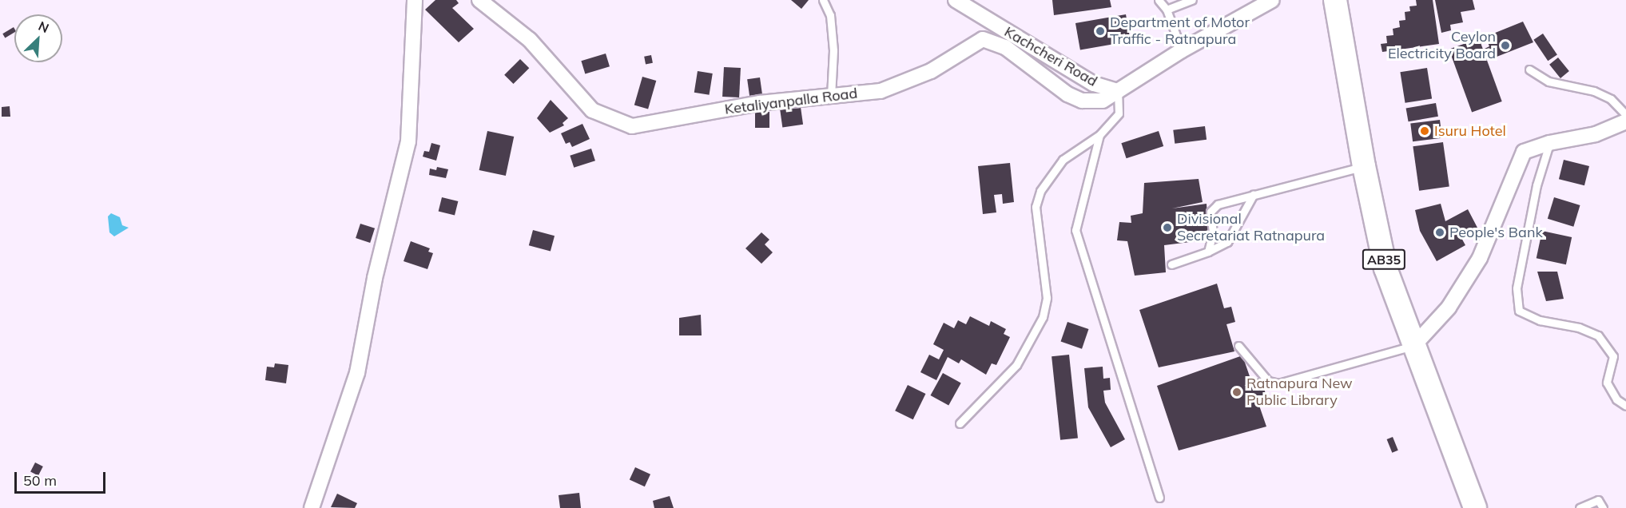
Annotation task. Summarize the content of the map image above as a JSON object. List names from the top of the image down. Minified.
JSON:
{"streets":{"main road":["AB35"],"street":["Kachcheri Road","Ketaliyanpalla Road"]},"crossings":[["Kachcheri Road","Ketaliyanpalla Road"]],"places":["Department of Motor Traffic - Ratnapura","Ceylon Electricity Board","Isuru Hotel","Divisional Secretariat Ratnapura","People's Bank","Ratnapura New Public Library"],"scale_bar":"50 m","north":"top right"}
